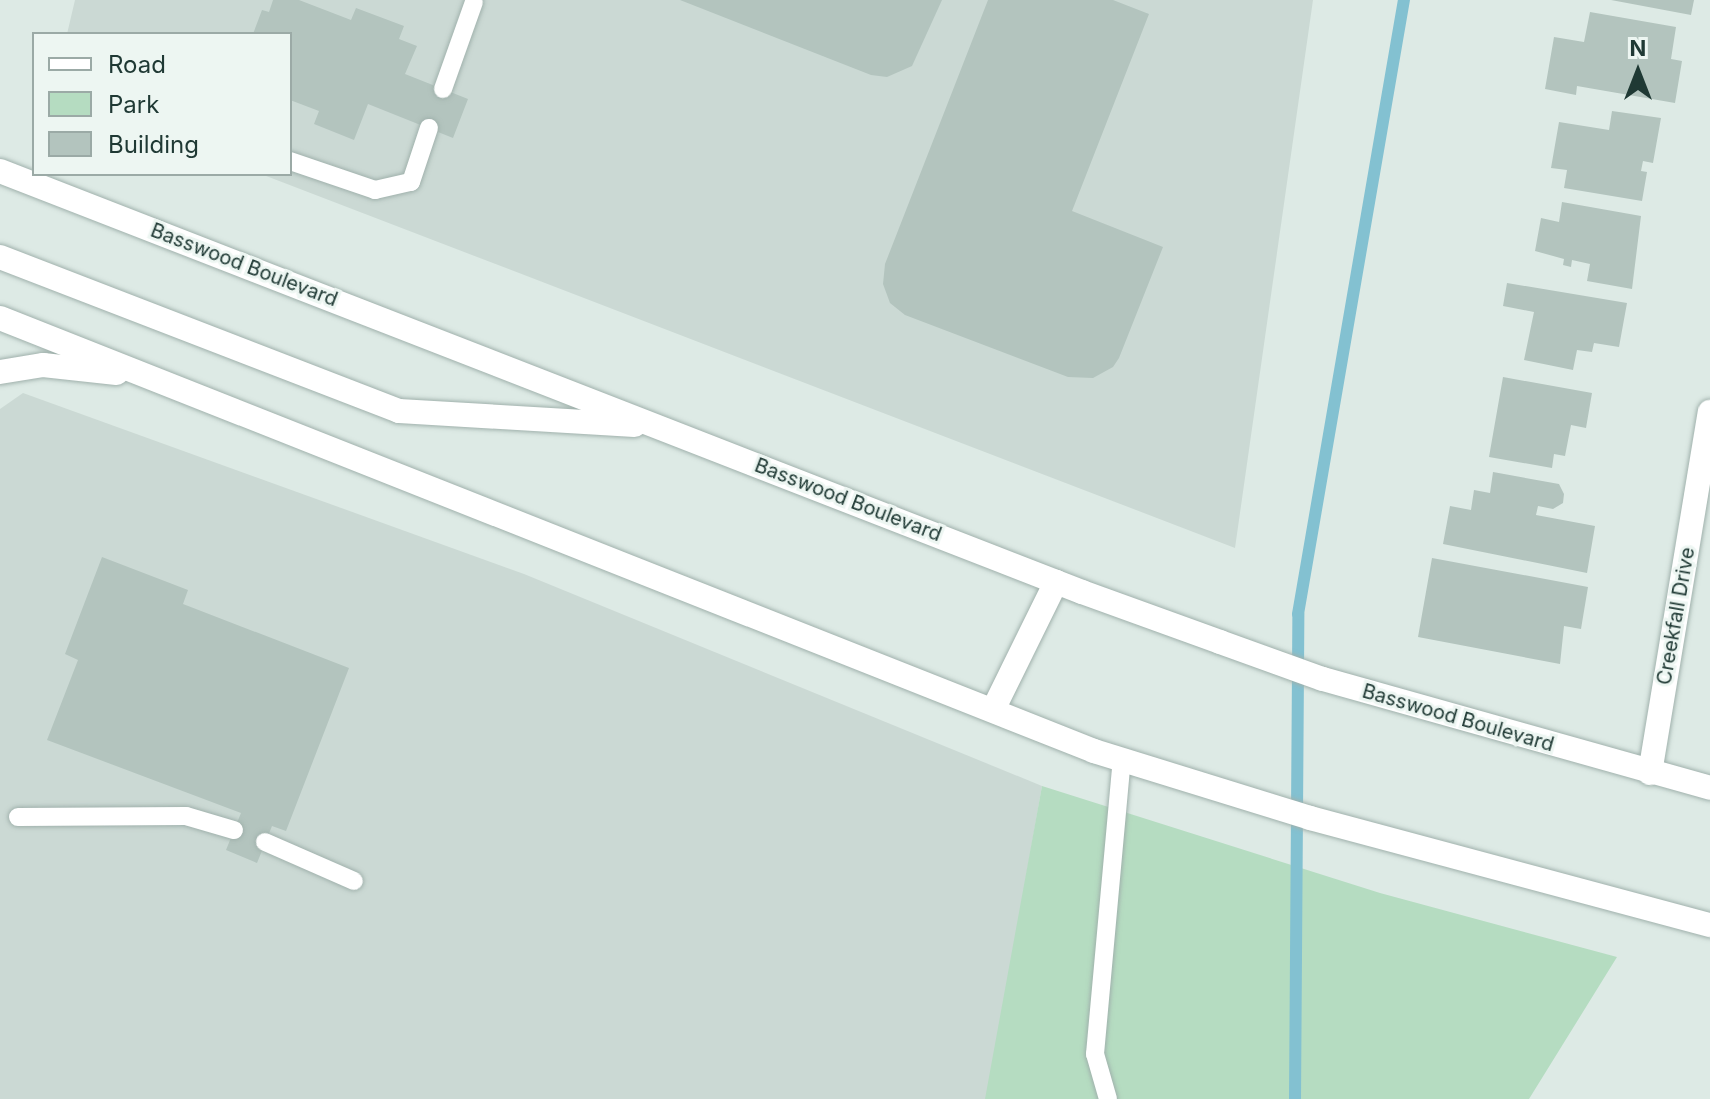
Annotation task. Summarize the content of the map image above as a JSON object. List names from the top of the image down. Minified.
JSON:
{"streets":{"main road":["Basswood Boulevard","Creekfall Drive"]},"crossings":[["Basswood Boulevard","Creekfall Drive"]],"legend":["Road","Park","Building"],"north":"top"}
